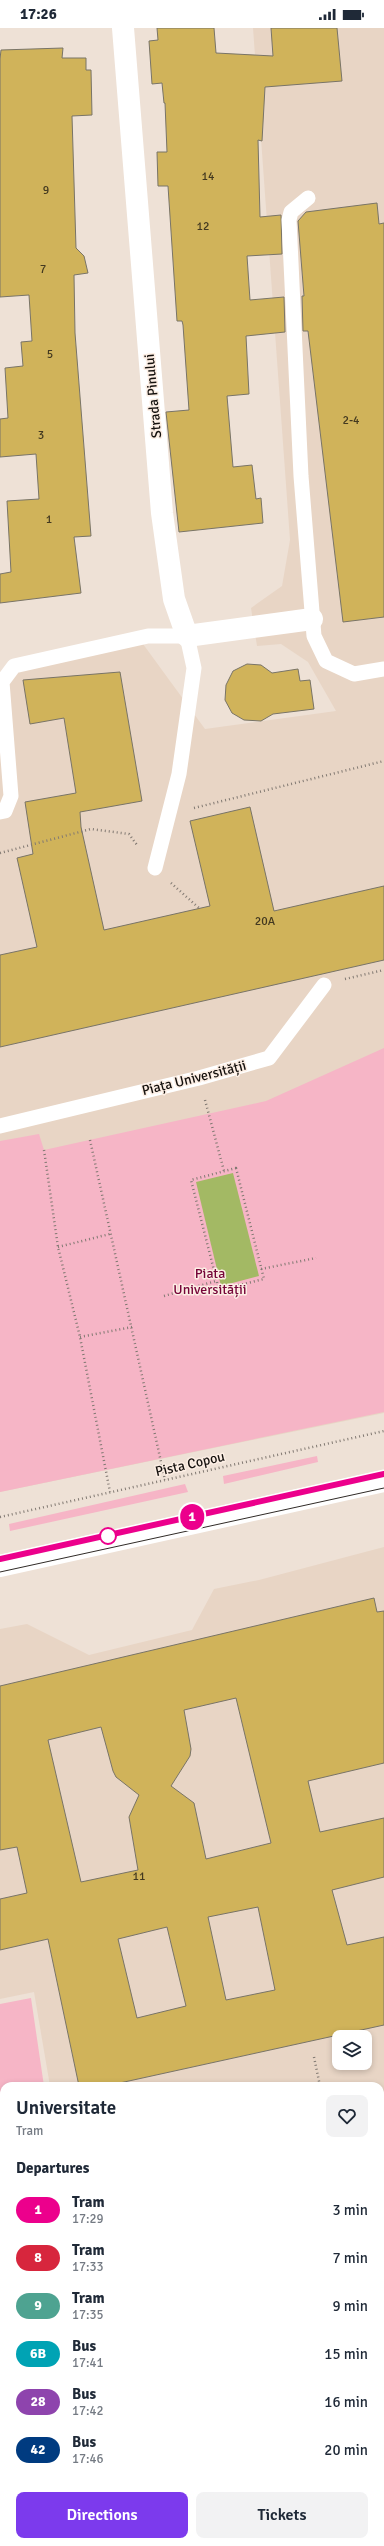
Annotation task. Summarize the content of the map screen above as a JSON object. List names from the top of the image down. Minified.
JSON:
{"streets":{"street":["Strada Pinului"],"lane":["Piața Universității"],"path":["Pista Copou"]},"parks":["Piata Universității"],"lines":["tram line 1"],"house_numbers":["14","9","12","7","5","2-4","3","1","20A","11"],"page":{"status":"17:26","on_map":"1","heading":[["Universitate","Tram"],"Departures"],"list":[{"mark":"1","name":"Tram","note":"17:29","value":"3 min"},{"mark":"8","name":"Tram","note":"17:33","value":"7 min"},{"mark":"9","name":"Tram","note":"17:35","value":"9 min"},{"mark":"6B","name":"Bus","note":"17:41","value":"15 min"},{"mark":"28","name":"Bus","note":"17:42","value":"16 min"},{"mark":"42","name":"Bus","note":"17:46","value":"20 min"}],"buttons":["Directions","Tickets"]}}
